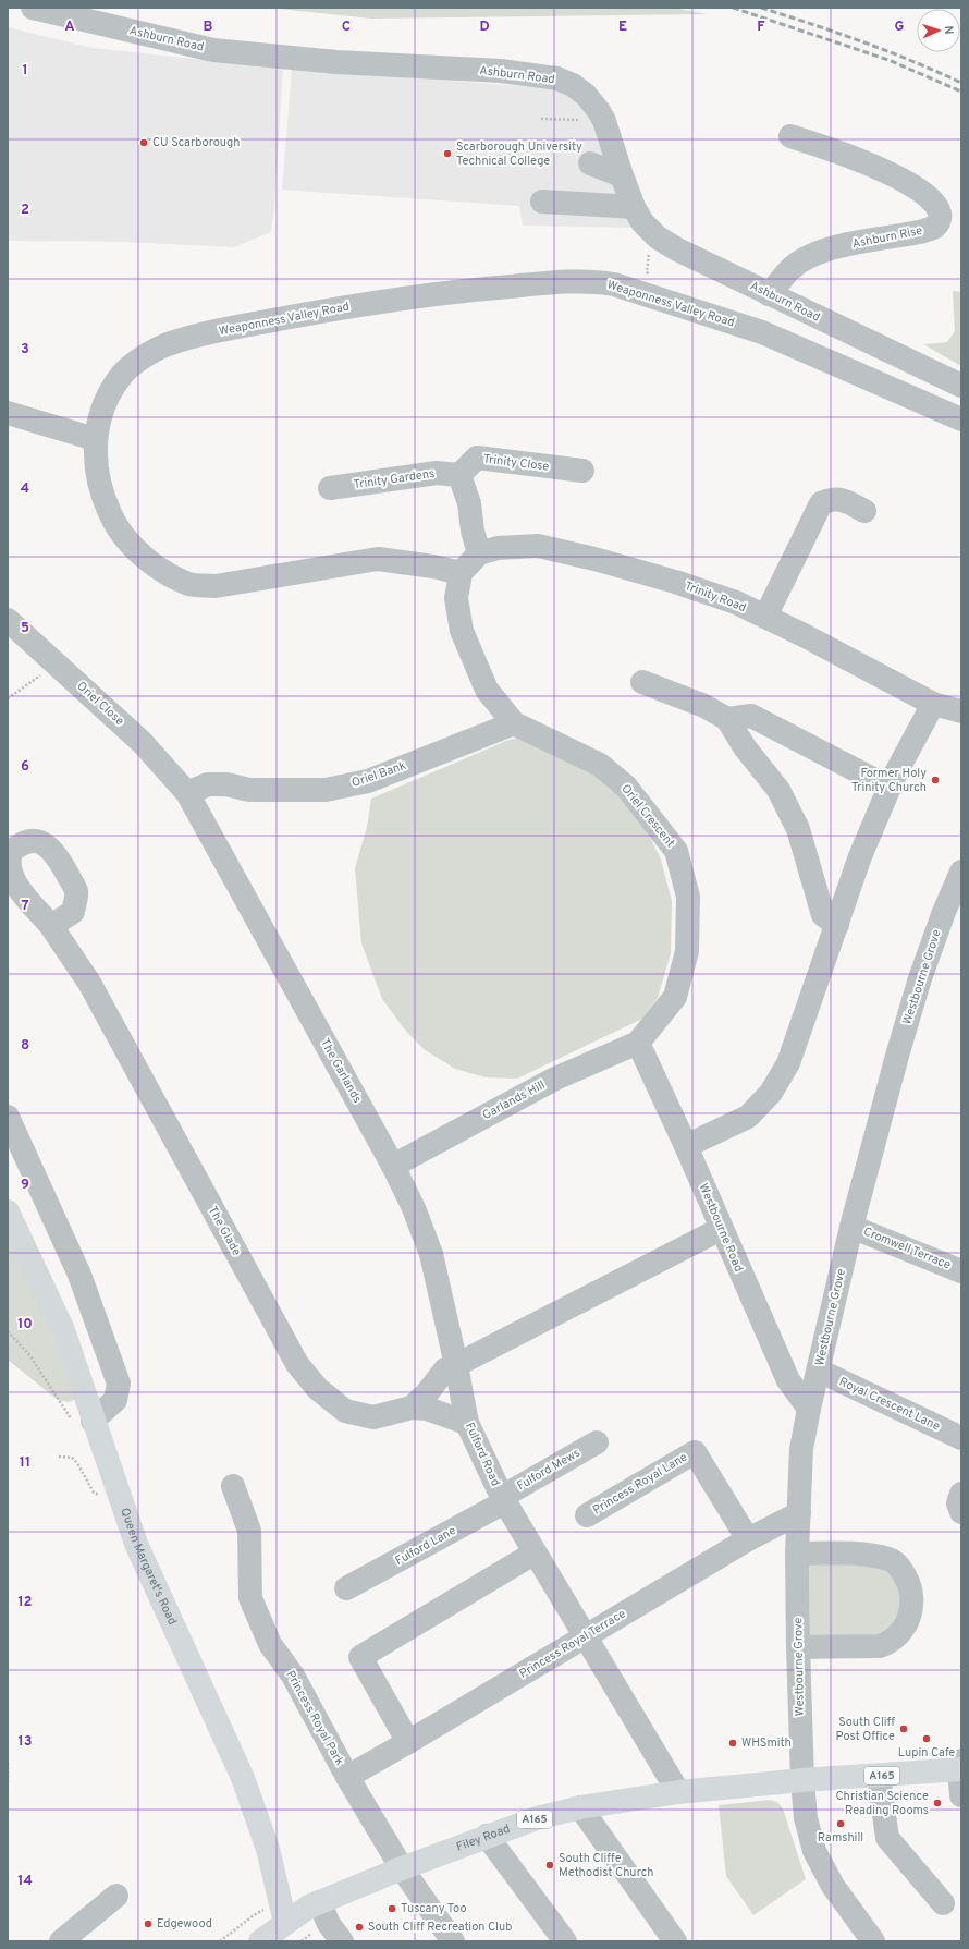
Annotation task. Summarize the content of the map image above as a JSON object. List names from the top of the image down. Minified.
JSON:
{"streets":{"main road":["Queen Margaret's Road","A165","Filey Road"],"street":["Ashburn Road","Ashburn Rise","Weaponness Valley Road","Trinity Close","Trinity Gardens","Trinity Road","Oriel Close","Oriel Bank","Oriel Crescent","Westbourne Grove","The Garlands","Garlands Hill","Westbourne Road","The Glade","Cromwell Terrace","Royal Crescent Lane","Fulford Road","Fulford Mews","Princess Royal Lane","Fulford Lane","Princess Royal Terrace","Princess Royal Park"]},"crossings":[["Ashburn Road","Ashburn Rise"],["Weaponness Valley Road","Oriel Crescent"],["Trinity Close","Trinity Gardens"],["Oriel Close","Oriel Bank"],["Oriel Close","The Garlands"],["Oriel Bank","Oriel Crescent"],["Oriel Bank","The Garlands"],["Oriel Crescent","Garlands Hill"],["Oriel Crescent","Westbourne Road"],["Westbourne Grove","Westbourne Road"],["Westbourne Grove","Cromwell Terrace"],["Westbourne Grove","Royal Crescent Lane"],["Westbourne Grove","Princess Royal Terrace"],["Westbourne Grove","A165"],["Westbourne Grove","Filey Road"],["The Garlands","Garlands Hill"],["The Garlands","The Glade"],["The Garlands","Fulford Road"],["Garlands Hill","Westbourne Road"],["The Glade","Fulford Road"],["Fulford Road","Fulford Mews"],["Fulford Road","Fulford Lane"],["Fulford Road","Princess Royal Terrace"],["Fulford Road","Filey Road"],["Fulford Mews","Fulford Lane"],["Princess Royal Lane","Princess Royal Terrace"],["Queen Margaret's Road","Filey Road"],["Princess Royal Terrace","Princess Royal Park"],["Princess Royal Park","Filey Road"],["A165","Filey Road"]],"places":["CU Scarborough","Scarborough University Technical College","Former Holy Trinity Church","South Cliff Post Office","Lupin Cafe","WHSmith","Christian Science Reading Rooms","Ramshill","South Cliffe Methodist Church","Tuscany Too","Edgewood","South Cliff Recreation Club"],"north":"right","grid":{"columns":["A","B","C","D","E","F","G"],"rows":["1","2","3","4","5","6","7","8","9","10","11","12","13","14"]}}
